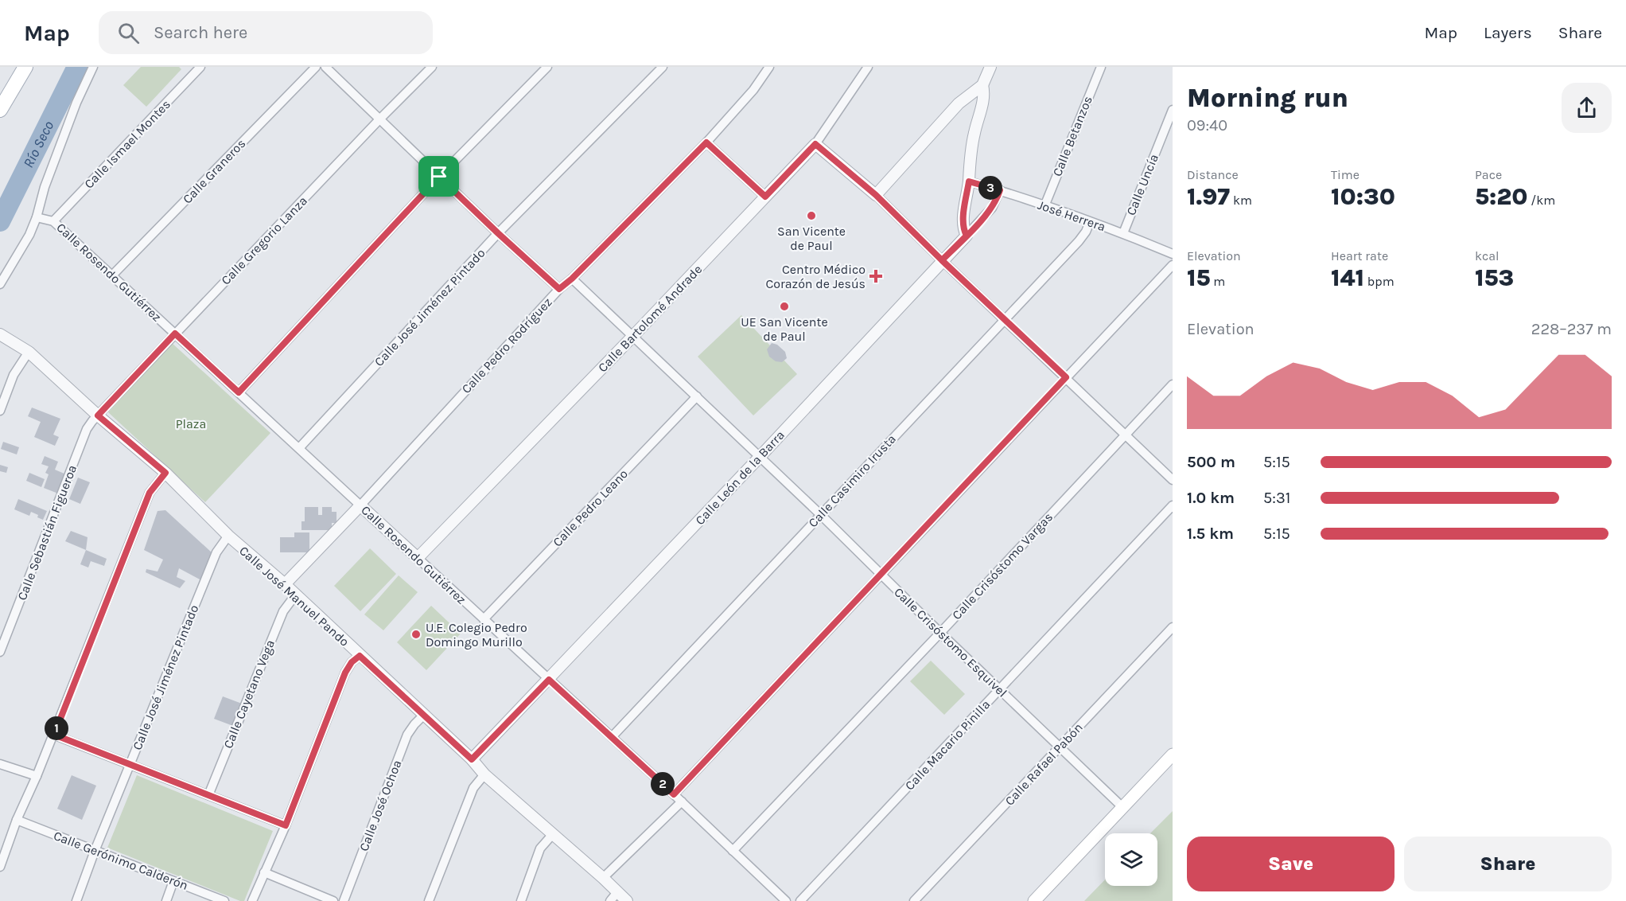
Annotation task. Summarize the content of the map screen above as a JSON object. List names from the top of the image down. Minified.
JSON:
{"streets":{"street":["Calle Betanzos","Calle Ismael Montes","Calle Graneros","Calle Uncía","José Herrera","Calle Gregorio Lanza","Calle Rosendo Gutiérrez","Calle José Jiménez Pintado","Calle Bartolomé Andrade","Calle Pedro Rodríguez","Calle León de la Barra","Calle Casimiro Irusta","Calle Pedro Leano","Calle Sebastián Figueroa","Calle Crisóstomo Vargas","Calle José Manuel Pando","Calle Crisóstomo Esquivel","Calle Cayetano Vega","Calle Macario Pinilla","Calle Rafael Pabón","Calle José Ochoa","Calle Gerónimo Calderón"]},"crossings":[["Calle Betanzos","José Herrera"],["Calle Ismael Montes","Calle Rosendo Gutiérrez"],["Calle Graneros","Calle Rosendo Gutiérrez"],["Calle Uncía","José Herrera"],["José Herrera","Calle León de la Barra"],["José Herrera","Calle Casimiro Irusta"],["Calle Gregorio Lanza","Calle Rosendo Gutiérrez"],["Calle Gregorio Lanza","Calle Sebastián Figueroa"],["Calle Gregorio Lanza","Calle José Manuel Pando"],["Calle Rosendo Gutiérrez","Calle José Jiménez Pintado"],["Calle Rosendo Gutiérrez","Calle Bartolomé Andrade"],["Calle Rosendo Gutiérrez","Calle Pedro Rodríguez"],["Calle Rosendo Gutiérrez","Calle León de la Barra"],["Calle Rosendo Gutiérrez","Calle Casimiro Irusta"],["Calle Rosendo Gutiérrez","Calle Pedro Leano"],["Calle Rosendo Gutiérrez","Calle Crisóstomo Vargas"],["Calle José Jiménez Pintado","Calle José Manuel Pando"],["Calle José Jiménez Pintado","Calle Gerónimo Calderón"],["Calle Bartolomé Andrade","Calle Crisóstomo Esquivel"],["Calle Pedro Rodríguez","Calle José Manuel Pando"],["Calle Pedro Rodríguez","Calle Crisóstomo Esquivel"],["Calle León de la Barra","Calle José Manuel Pando"],["Calle León de la Barra","Calle Crisóstomo Esquivel"],["Calle Casimiro Irusta","Calle Crisóstomo Esquivel"],["Calle Pedro Leano","Calle Crisóstomo Esquivel"],["Calle Sebastián Figueroa","Calle José Manuel Pando"],["Calle Crisóstomo Vargas","Calle Crisóstomo Esquivel"],["Calle José Manuel Pando","Calle Cayetano Vega"],["Calle José Manuel Pando","Calle José Ochoa"],["Calle Crisóstomo Esquivel","Calle Macario Pinilla"],["Calle Crisóstomo Esquivel","Calle Rafael Pabón"]],"water":["Río Seco"],"parks":["Plaza"],"places":{"other":["San Vicente de Paul","UE San Vicente de Paul","U.E. Colegio Pedro Domingo Murillo"],"health":["Centro Médico Corazón de Jesús"]},"page":{"header":"Map","search":"Search here","nav":["Map","Layers","Share"],"heading":["Morning run","09:40"],"stats":[["Distance","1.97 km"],["Time","10:30"],["Pace","5:20 /km"],["Elevation","15 m"],["Heart rate","141 bpm"],["kcal","153"]],"pins":["3","1","2"],"chart":["Elevation","228–237 m"],"list":[{"name":"500 m","note":"5:15"},{"name":"1.0 km","note":"5:31"},{"name":"1.5 km","note":"5:15"}],"buttons":["Save","Share"]}}
